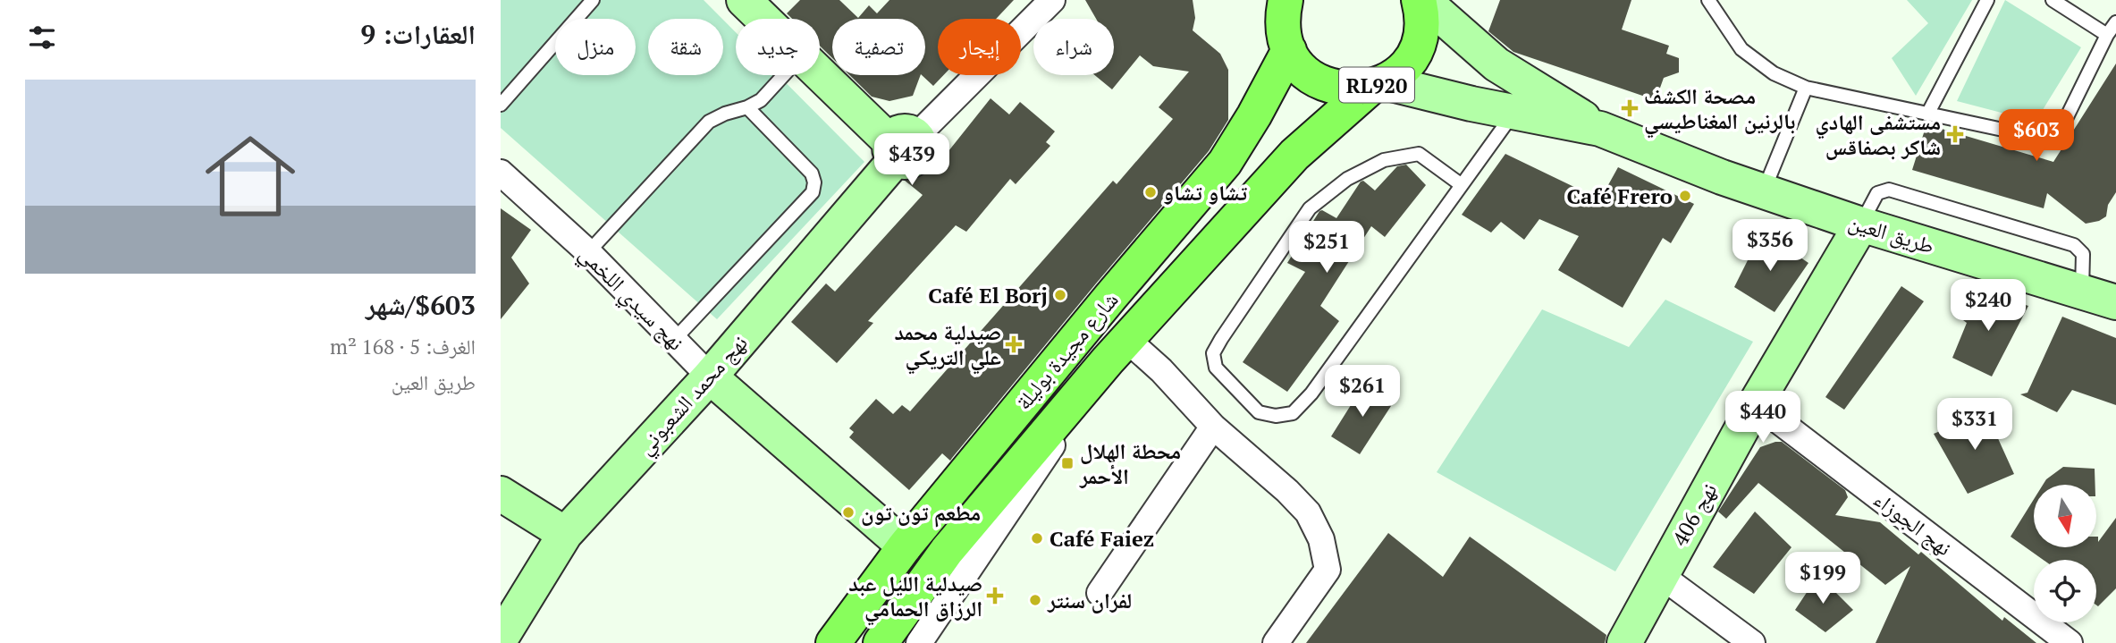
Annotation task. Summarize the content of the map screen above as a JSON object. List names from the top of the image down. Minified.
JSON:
{"streets":{"main road":["RL920","شارع مجيدة بوليلة"],"street":["طريق العين","نهج سيدي اللخمي","نهج محمد الشعبوني","نهج 406","نهج الجوزاء"]},"crossings":[["RL920","طريق العين"],["RL920","شارع مجيدة بوليلة"],["طريق العين","شارع مجيدة بوليلة"],["طريق العين","نهج 406"],["نهج سيدي اللخمي","شارع مجيدة بوليلة"],["نهج سيدي اللخمي","نهج محمد الشعبوني"],["نهج 406","نهج الجوزاء"]],"places":{"health":["مصحة الكشف بالرنين المغناطيسي","مستشفى الهادي شاكر بصفاقس","صيدلية محمد علي التريكي","صيدلية الليل عبد الرزاق الحمامي"],"other":["تشاو تشاو","Café Frero","Café El Borj","مطعم تون تون","Café Faiez","لفران سنتر"],"transit":["محطة الهلال الأحمر"]},"north":"bottom","page":{"heading":"العقارات: 9","chip":["شراء","إيجار","تصفية","جديد","شقة","منزل"],"list":[{"name":"$603/شهر","note":"الغرف: 5 · 168 m² · طريق العين"}],"price":["$603","$439","$356","$251","$240","$261","$440","$331","$199"]}}
